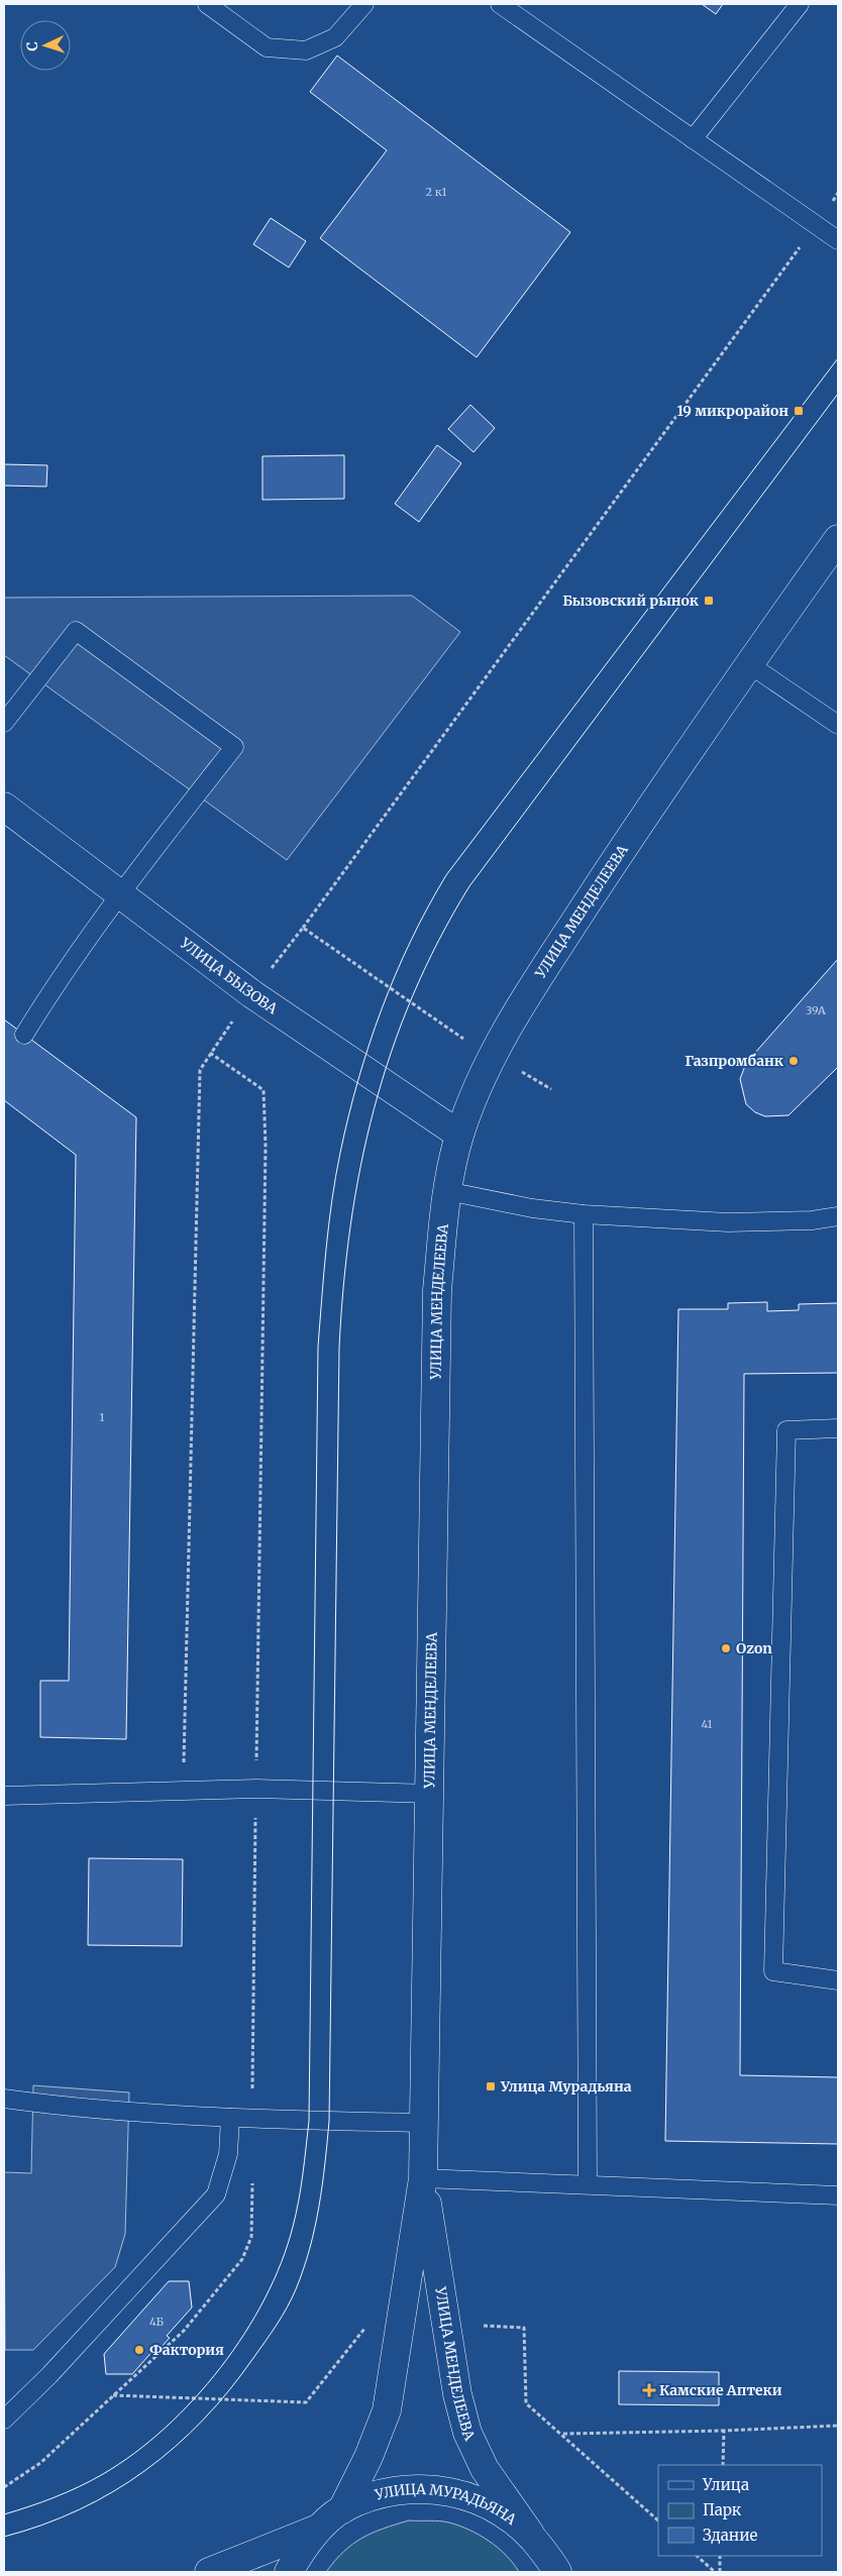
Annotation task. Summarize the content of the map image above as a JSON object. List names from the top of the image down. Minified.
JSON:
{"streets":{"main road":["УЛИЦА МЕНДЕЛЕЕВА","УЛИЦА БЫЗОВА","УЛИЦА МУРАДЬЯНА"]},"crossings":[["УЛИЦА МЕНДЕЛЕЕВА","УЛИЦА БЫЗОВА"],["УЛИЦА МЕНДЕЛЕЕВА","УЛИЦА МУРАДЬЯНА"]],"places":{"transit":["19 микрорайон","Бызовский рынок","Улица Мурадьяна"],"other":["Газпромбанк","Ozon","Фактория"],"health":["Камские Аптеки"]},"house_numbers":["2 к1","39А","1","41","4Б"],"legend":["Улица","Парк","Здание"],"north":"left"}
